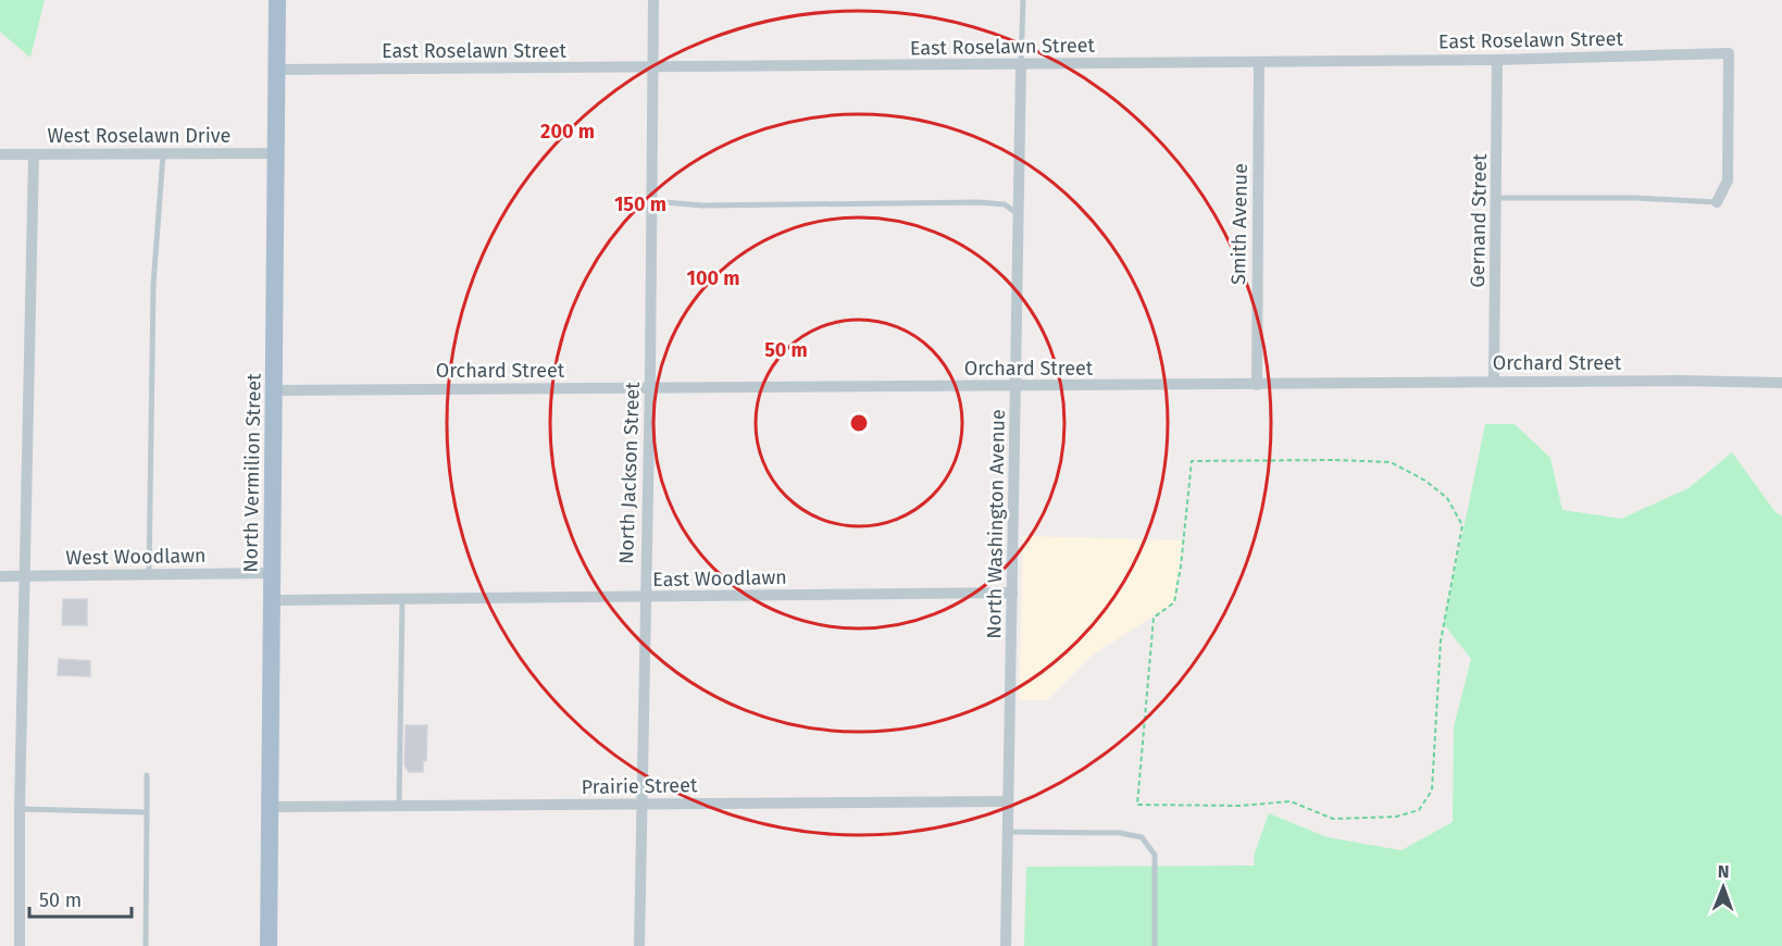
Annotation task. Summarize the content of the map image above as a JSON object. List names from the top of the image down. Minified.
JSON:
{"streets":{"main road":["North Vermilion Street"],"street":["East Roselawn Street","West Roselawn Drive","Gernand Street","Smith Avenue","Orchard Street","North Jackson Street","North Washington Avenue","West Woodlawn","East Woodlawn","Prairie Street"]},"crossings":[["East Roselawn Street","Gernand Street"],["East Roselawn Street","Smith Avenue"],["East Roselawn Street","North Vermilion Street"],["East Roselawn Street","North Jackson Street"],["East Roselawn Street","North Washington Avenue"],["West Roselawn Drive","North Vermilion Street"],["Gernand Street","Orchard Street"],["Smith Avenue","Orchard Street"],["Orchard Street","North Vermilion Street"],["Orchard Street","North Jackson Street"],["Orchard Street","North Washington Avenue"],["North Vermilion Street","West Woodlawn"],["North Vermilion Street","East Woodlawn"],["North Vermilion Street","Prairie Street"],["North Jackson Street","East Woodlawn"],["North Jackson Street","Prairie Street"],["North Washington Avenue","East Woodlawn"],["North Washington Avenue","Prairie Street"]],"scale_bar":"50 m","north":"top","rings":["200 m","150 m","100 m","50 m"]}
